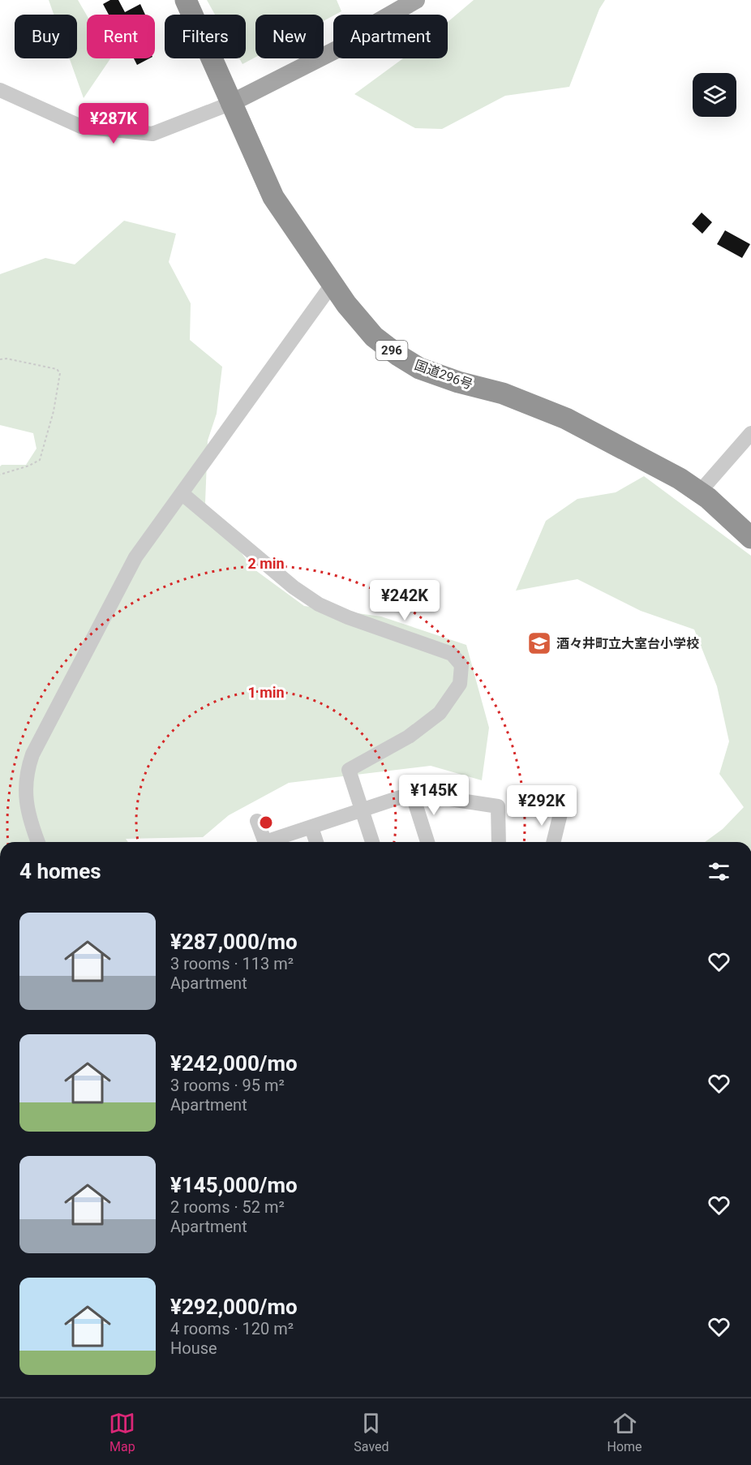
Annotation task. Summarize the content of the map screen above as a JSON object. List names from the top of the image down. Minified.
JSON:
{"streets":{"highway":["296","国道296号"]},"places":{"school or university":["酒々井町立大室台小学校"]},"page":{"chip":["Buy","Rent","Filters","New","Apartment"],"price":["¥287K","¥242K","¥145K","¥292K"],"heading":"4 homes","list":[{"name":"¥287,000/mo","note":"3 rooms · 113 m² · Apartment"},{"name":"¥242,000/mo","note":"3 rooms · 95 m² · Apartment"},{"name":"¥145,000/mo","note":"2 rooms · 52 m² · Apartment"},{"name":"¥292,000/mo","note":"4 rooms · 120 m² · House"}],"tabs":["Map","Saved","Home"]},"rings":["2 min","1 min"]}
